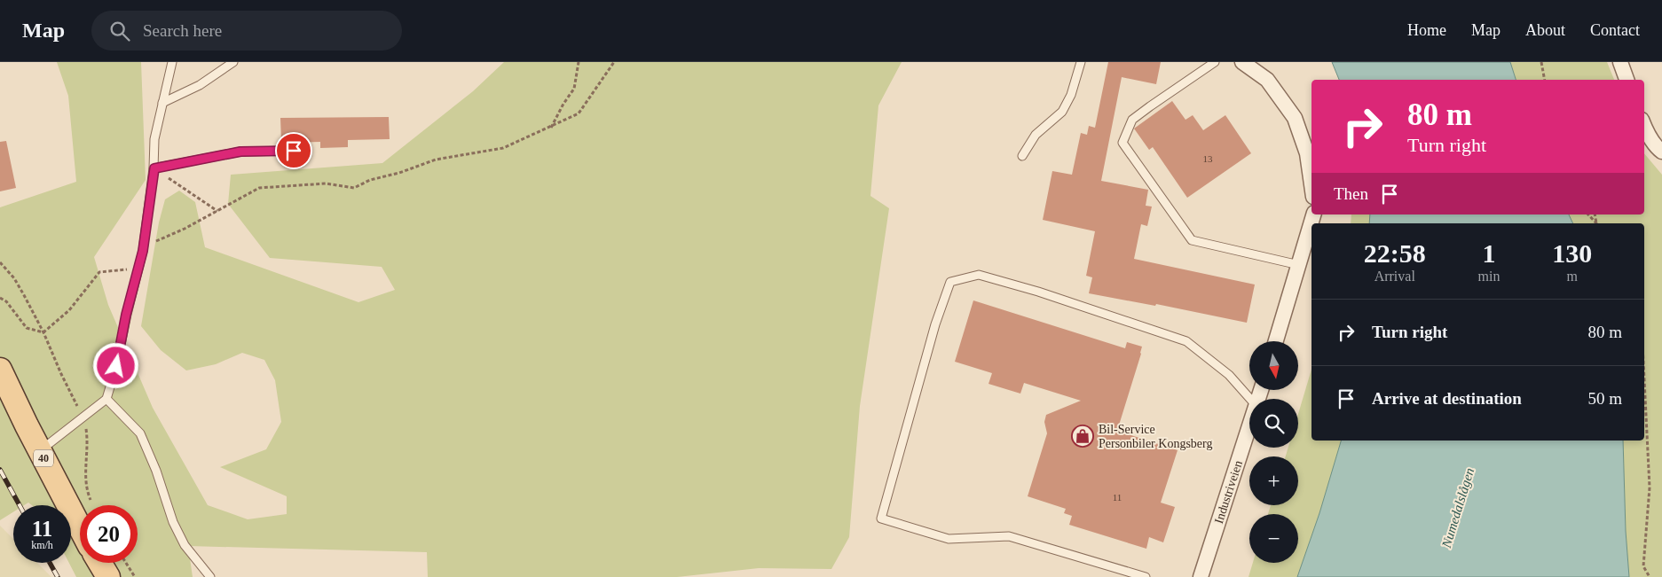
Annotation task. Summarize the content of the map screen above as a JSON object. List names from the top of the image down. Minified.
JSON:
{"streets":{"main road":["40"],"street":["Industriveien"]},"water":["Numedalslågen"],"places":{"shop":["Bil-Service Personbiler Kongsberg"]},"house_numbers":["13","11"],"north":"bottom","page":{"header":"Map","search":"Search here","nav":["Home","Map","About","Contact"],"turn":["80 m","Turn right"],"then":"Then","eta":["22:58","Arrival","1","min","130","m"],"list":[{"name":"Turn right","value":"80 m"},{"name":"Arrive at destination","value":"50 m"}],"map_buttons":["+","−"],"speed":"11 km/h","limit":"20"}}
